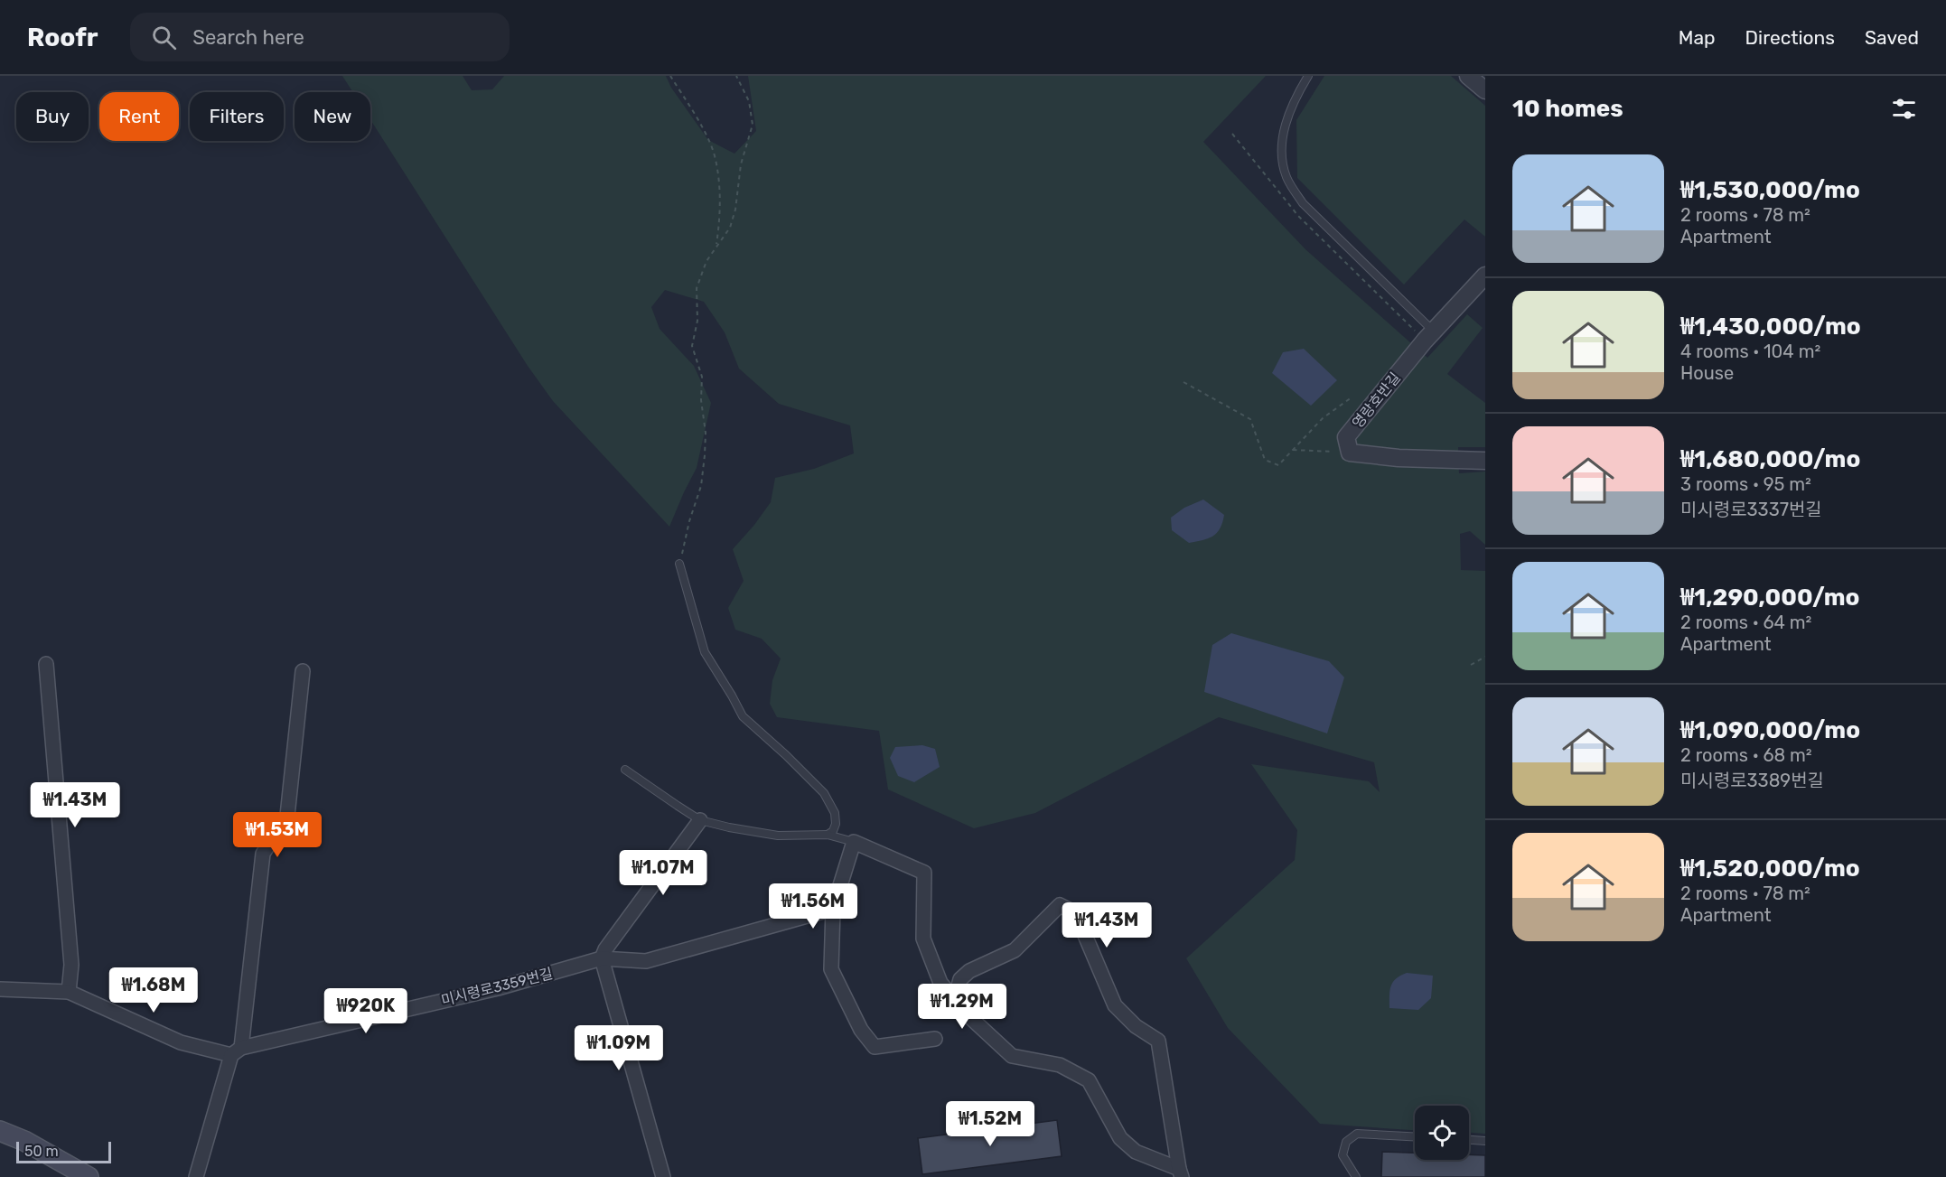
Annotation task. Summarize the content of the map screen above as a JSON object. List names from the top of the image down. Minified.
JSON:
{"streets":{"street":["영랑호반길","미시령로3359번길"]},"scale_bar":"50 m","page":{"header":"Roofr","search":"Search here","nav":["Map","Directions","Saved"],"heading":"10 homes","chip":["Buy","Rent","Filters","New"],"list":[{"name":"₩1,530,000/mo","note":"2 rooms · 78 m² · Apartment"},{"name":"₩1,430,000/mo","note":"4 rooms · 104 m² · House"},{"name":"₩1,680,000/mo","note":"3 rooms · 95 m² · 미시령로3337번길"},{"name":"₩1,290,000/mo","note":"2 rooms · 64 m² · Apartment"},{"name":"₩1,090,000/mo","note":"2 rooms · 68 m² · 미시령로3389번길"},{"name":"₩1,520,000/mo","note":"2 rooms · 78 m² · Apartment"}],"price":["₩1.43M","₩1.53M","₩1.07M","₩1.56M","₩1.43M","₩1.68M","₩1.29M","₩920K","₩1.09M","₩1.52M"],"scale":"50 m"}}
